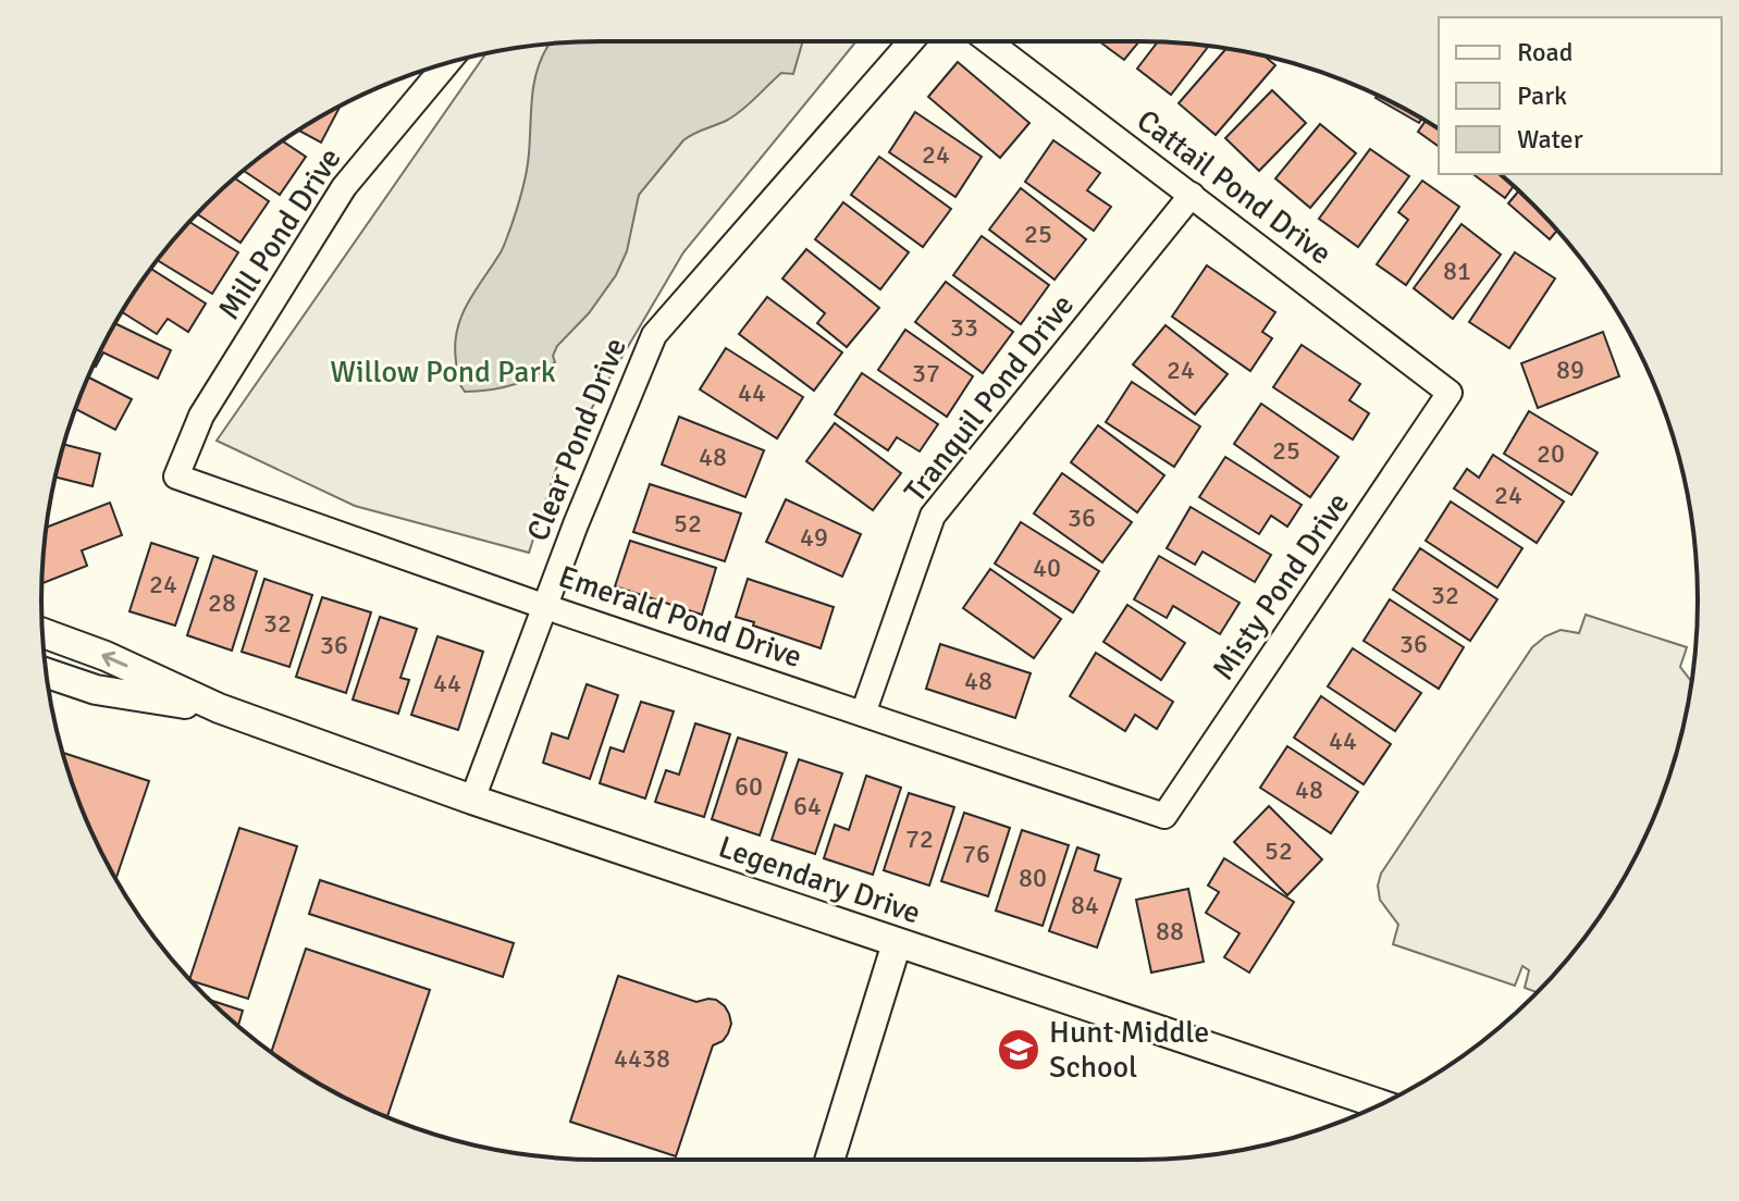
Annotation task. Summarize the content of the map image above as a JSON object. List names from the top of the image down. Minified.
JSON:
{"streets":{"street":["Cattail Pond Drive","Mill Pond Drive","Tranquil Pond Drive","Clear Pond Drive","Misty Pond Drive","Emerald Pond Drive","Legendary Drive"]},"crossings":[["Cattail Pond Drive","Tranquil Pond Drive"],["Cattail Pond Drive","Misty Pond Drive"],["Mill Pond Drive","Emerald Pond Drive"],["Tranquil Pond Drive","Emerald Pond Drive"],["Clear Pond Drive","Emerald Pond Drive"],["Clear Pond Drive","Legendary Drive"],["Misty Pond Drive","Emerald Pond Drive"]],"parks":["Willow Pond Park"],"places":{"school or university":["Hunt Middle School"]},"house_numbers":["24","25","81","33","24","89","37","44","25","20","48","24","36","52","49","40","24","32","28","32","36","36","48","44","44","60","48","64","72","52","76","80","84","88","4438"],"legend":["Road","Park","Water"]}
